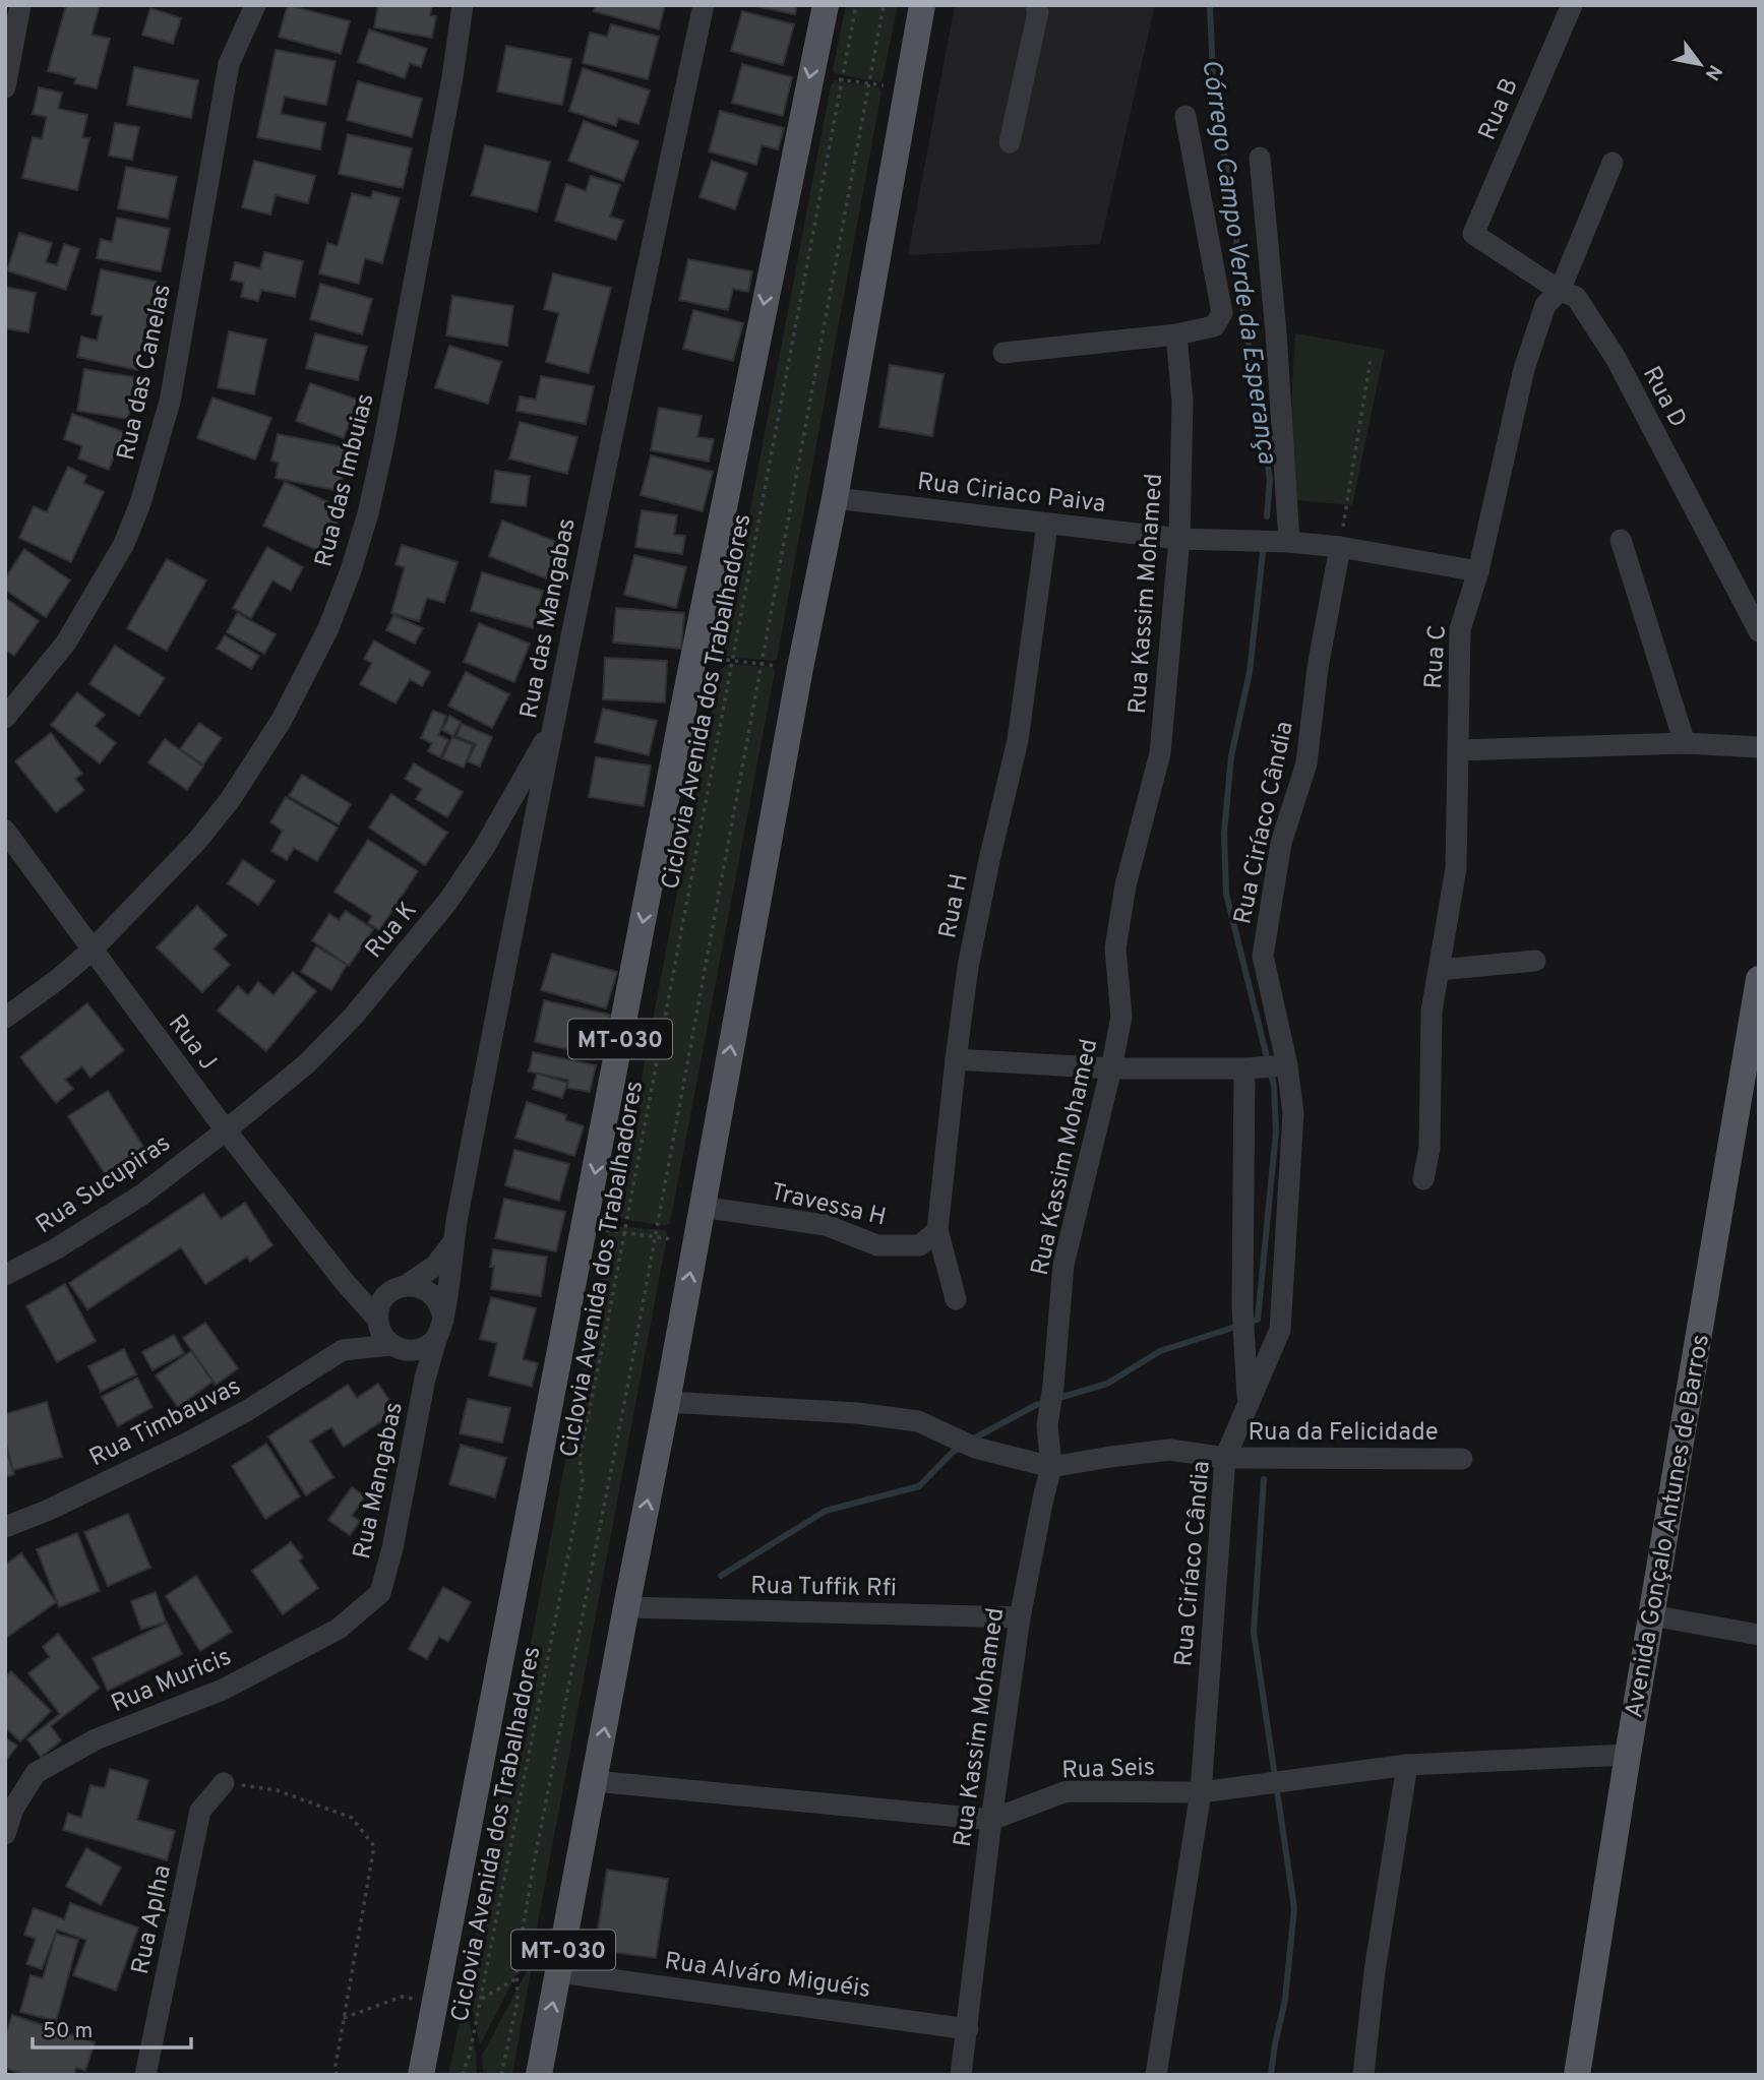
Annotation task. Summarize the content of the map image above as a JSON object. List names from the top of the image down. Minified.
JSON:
{"streets":{"main road":["MT-030","Avenida Gonçalo Antunes de Barros"],"street":["Rua B","Rua das Canelas","Rua D","Rua das Imbuias","Rua Ciriaco Paiva","Rua Kassim Mohamed","Rua das Mangabas","Rua C","Rua Ciríaco Cândia","Rua H","Rua K","Rua J","Rua Sucupiras","Travessa H","Rua Timbauvas","Rua da Felicidade","Rua Mangabas","Rua Tuffik Rfi","Rua Muricis","Rua Seis","Rua Aplha","Rua Alváro Miguéis"],"path":["Ciclovia Avenida dos Trabalhadores"]},"crossings":[["Rua B","Rua D"],["Rua D","Rua C"],["Rua das Imbuias","Rua J"],["Rua Ciriaco Paiva","Rua Kassim Mohamed"],["Rua Ciriaco Paiva","Rua C"],["Rua Ciriaco Paiva","Rua Ciríaco Cândia"],["Rua Ciriaco Paiva","Rua H"],["Rua Ciriaco Paiva","MT-030"],["Rua Kassim Mohamed","Rua da Felicidade"],["Rua Kassim Mohamed","Rua Tuffik Rfi"],["Rua Kassim Mohamed","Rua Seis"],["Rua Kassim Mohamed","Rua Alváro Miguéis"],["Rua das Mangabas","Rua K"],["Rua das Mangabas","Rua J"],["Rua das Mangabas","Rua Mangabas"],["Rua Ciríaco Cândia","Rua da Felicidade"],["Rua Ciríaco Cândia","Rua Seis"],["Rua H","Travessa H"],["Rua K","Rua J"],["Rua K","Rua Sucupiras"],["MT-030","Travessa H"],["MT-030","Rua Tuffik Rfi"],["MT-030","Rua Seis"],["MT-030","Rua Alváro Miguéis"],["Rua J","Rua Sucupiras"],["Rua J","Rua Mangabas"],["Rua Mangabas","Rua Muricis"],["Avenida Gonçalo Antunes de Barros","Rua Seis"]],"water":["Córrego Campo Verde da Esperança"],"scale_bar":"50 m","north":"bottom right"}
